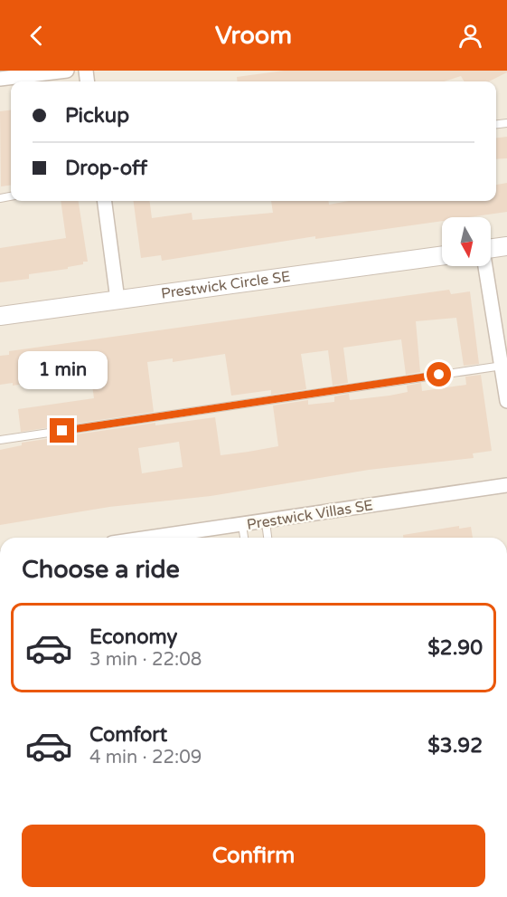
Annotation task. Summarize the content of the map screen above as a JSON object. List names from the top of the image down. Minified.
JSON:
{"streets":{"street":["Prestwick Circle SE","Prestwick Villas SE"]},"north":"bottom","page":{"header":"Vroom","banner":["Pickup","Drop-off"],"bubble":"1 min","heading":"Choose a ride","list":[{"name":"Economy","note":"3 min · 22:08","value":"$2.90"},{"name":"Comfort","note":"4 min · 22:09","value":"$3.92"}],"buttons":"Confirm"}}
